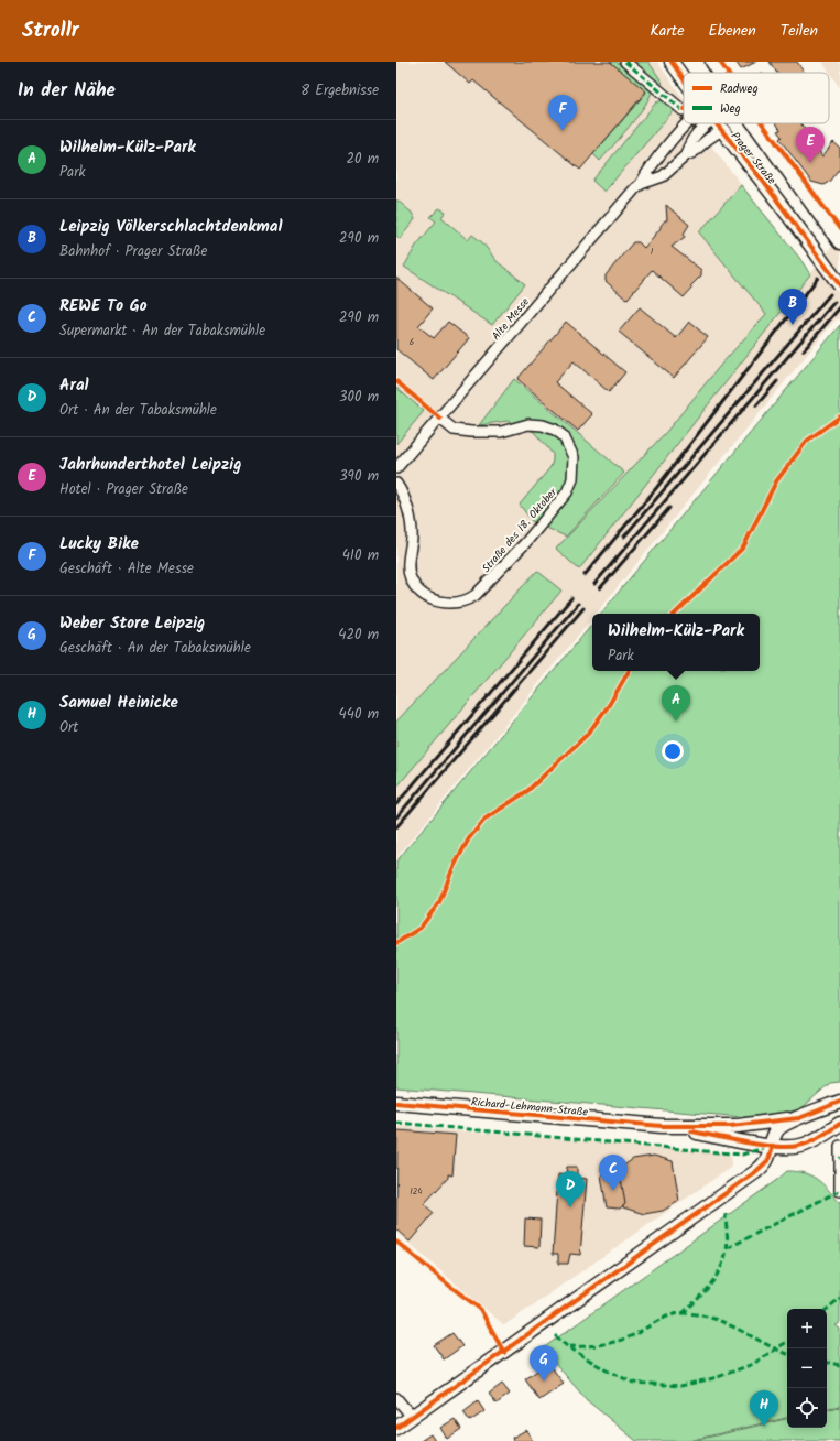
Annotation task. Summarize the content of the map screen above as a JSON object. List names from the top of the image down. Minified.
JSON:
{"streets":{"main road":["Prager Straße","Richard-Lehmann-Straße"],"street":["Alte Messe","Straße des 18. Oktober"]},"crossings":[["Alte Messe","Straße des 18. Oktober"]],"house_numbers":["1","6","124"],"legend":["Radweg","Weg"],"page":{"header":"Strollr","nav":["Karte","Ebenen","Teilen"],"heading":["In der Nähe","8 Ergebnisse"],"pins":["F","E","B","A","C","D","G","H"],"list":[{"mark":"A","name":"Wilhelm-Külz-Park","note":"Park","value":"20 m"},{"mark":"B","name":"Leipzig Völkerschlachtdenkmal","note":"Bahnhof · Prager Straße","value":"290 m"},{"mark":"C","name":"REWE To Go","note":"Supermarkt · An der Tabaksmühle","value":"290 m"},{"mark":"D","name":"Aral","note":"Ort · An der Tabaksmühle","value":"300 m"},{"mark":"E","name":"Jahrhunderthotel Leipzig","note":"Hotel · Prager Straße","value":"390 m"},{"mark":"F","name":"Lucky Bike","note":"Geschäft · Alte Messe","value":"410 m"},{"mark":"G","name":"Weber Store Leipzig","note":"Geschäft · An der Tabaksmühle","value":"420 m"},{"mark":"H","name":"Samuel Heinicke","note":"Ort","value":"440 m"}],"popup":["Wilhelm-Külz-Park","Park"],"map_buttons":["+","−"]}}
